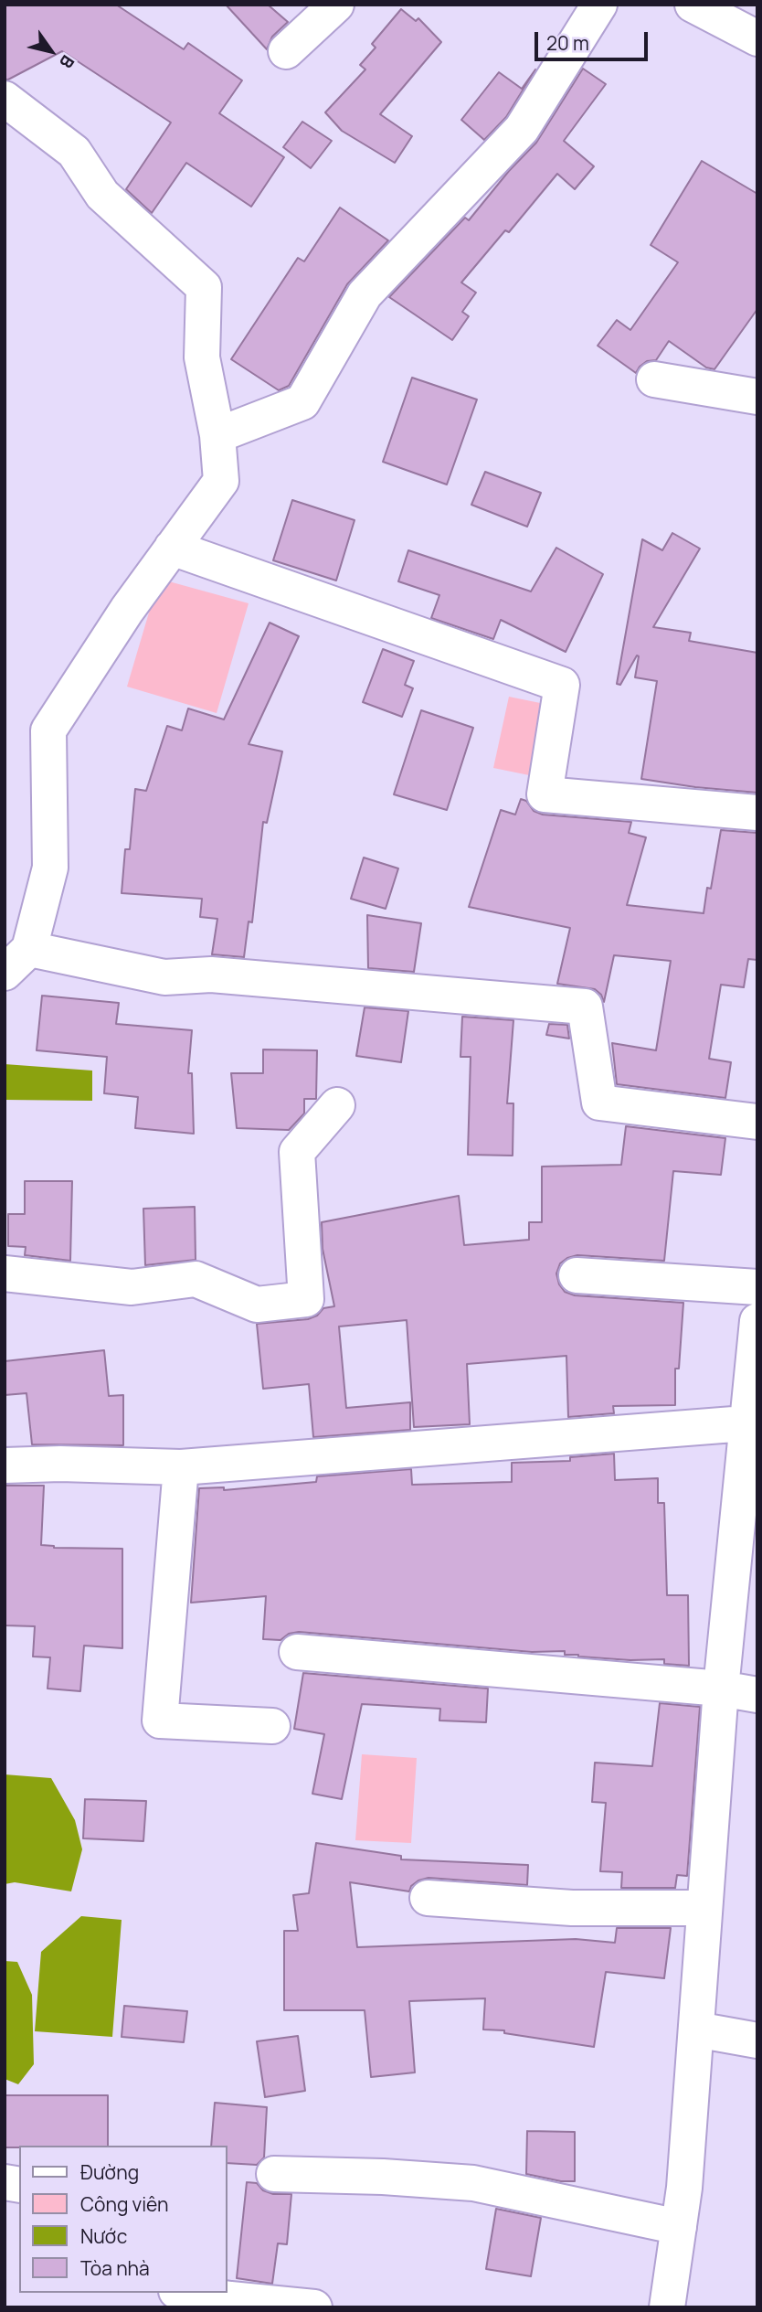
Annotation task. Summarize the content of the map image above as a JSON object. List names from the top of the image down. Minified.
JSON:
{"legend":["Đường","Công viên","Nước","Tòa nhà"],"scale_bar":"20 m","north":"bottom right"}
